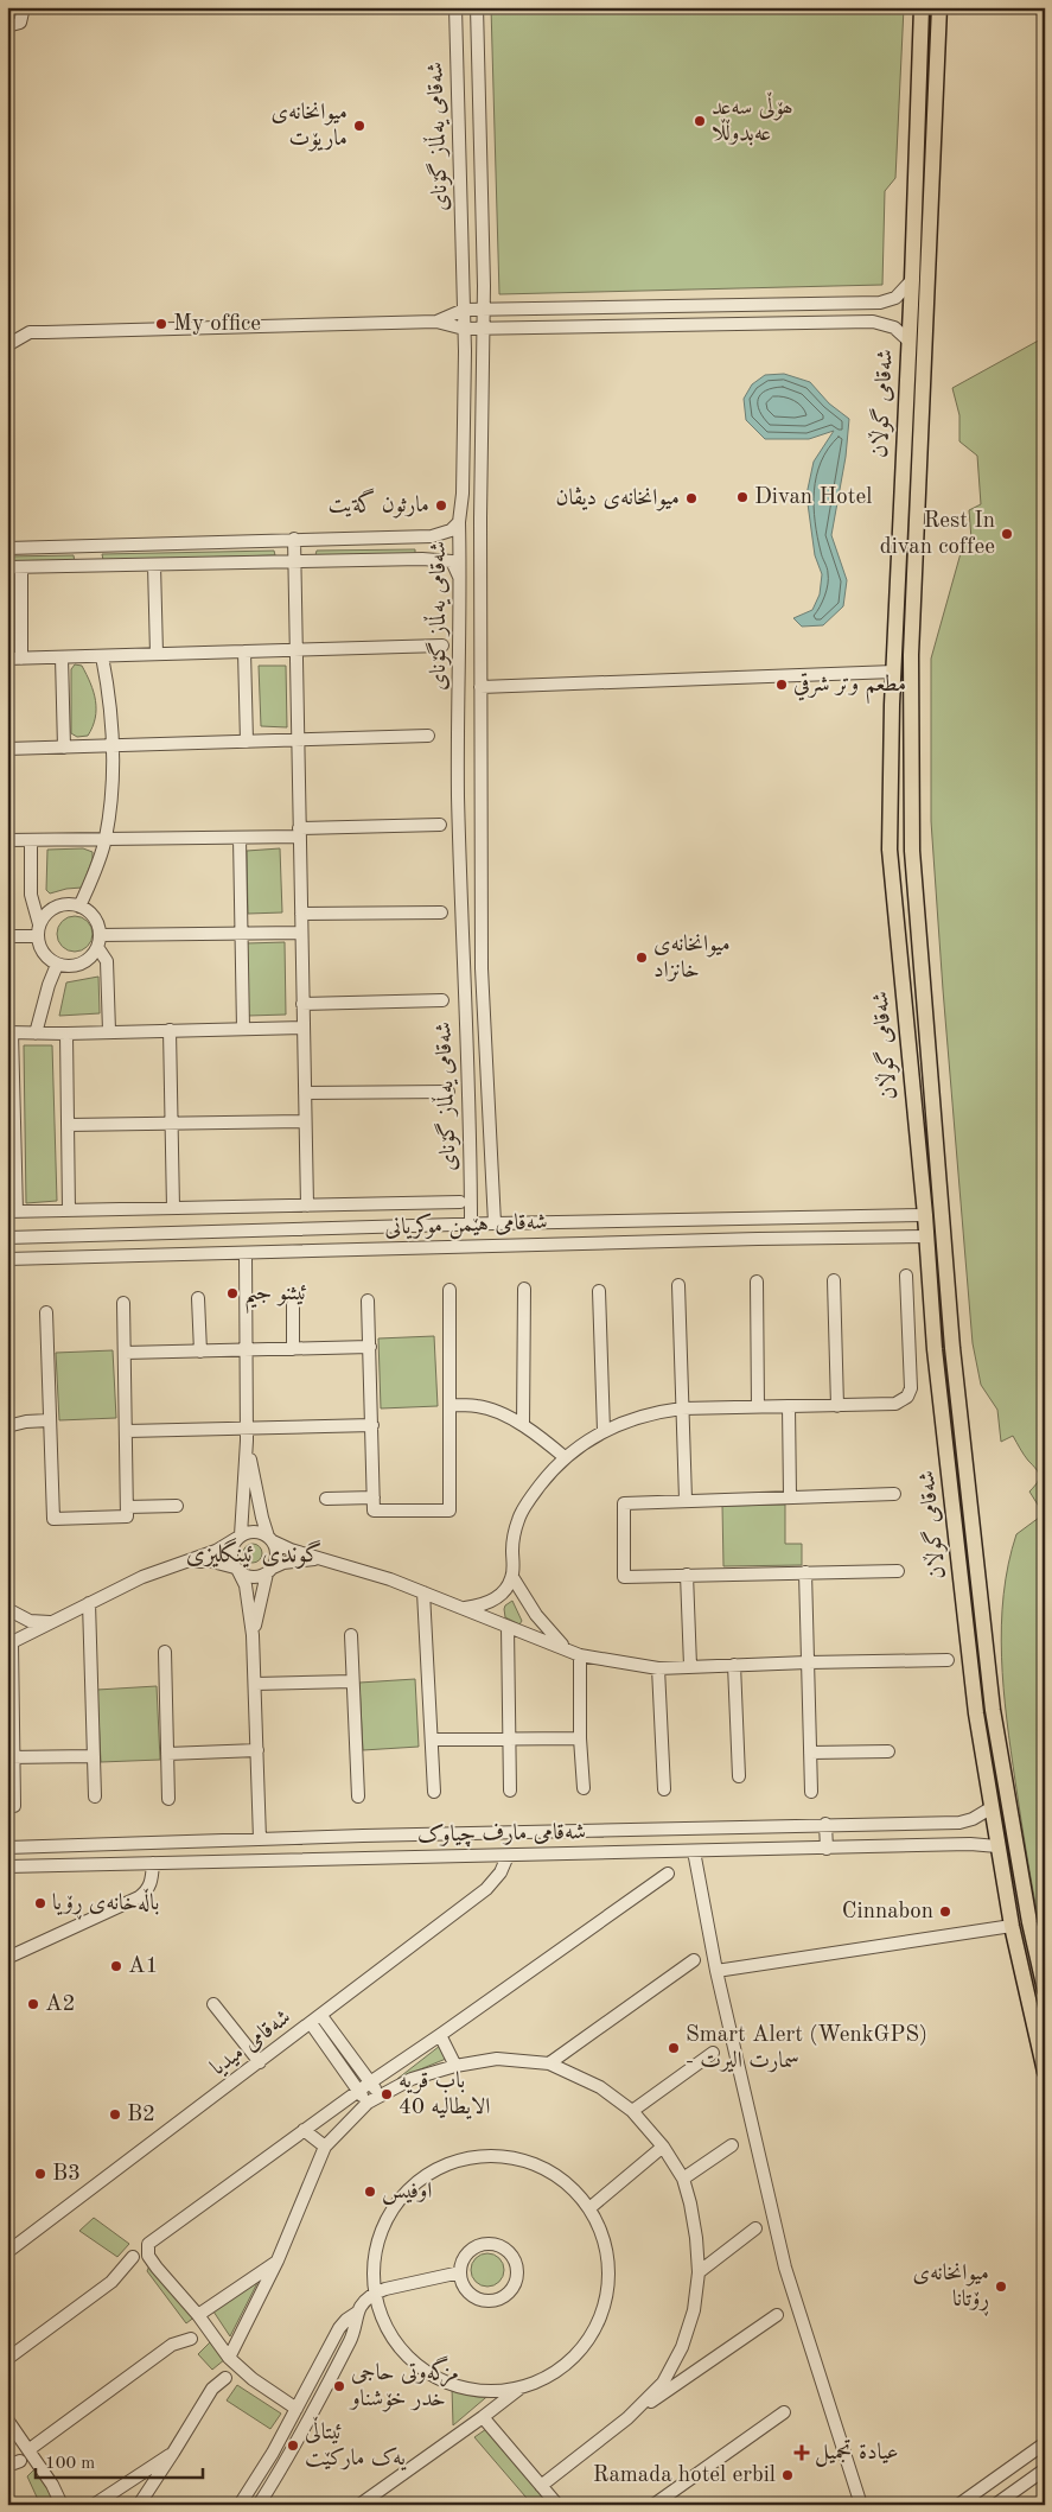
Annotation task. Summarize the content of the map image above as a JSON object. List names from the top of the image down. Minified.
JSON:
{"streets":{"main road":["شەقامی گوڵان"],"street":["شەقامی یەڵماز گۆنای","شەقامی هێمن موکریانی","شەقامی مارف چیاوک","شەقامی میدیا"]},"crossings":[["شەقامی یەڵماز گۆنای","شەقامی هێمن موکریانی"],["شەقامی گوڵان","شەقامی هێمن موکریانی"],["شەقامی گوڵان","شەقامی مارف چیاوک"],["شەقامی مارف چیاوک","شەقامی میدیا"]],"districts":["گوندی ئینگلیزی"],"places":{"other":["ھۆڵی سەعد عەبدوڵڵا","میوانخانەی ماریۆت","My office","Divan Hotel","میوانخانەی دیڤان","مارثون گةيت","Rest In divan coffee","مطعم وتر شرقي","میوانخانەی خانزاد","ئيثنو جيم","باڵەخانەی ڕۆیا","Cinnabon","A1","A2","Smart Alert (WenkGPS) - سمارت اليرت","باب قريه الايطاليه 40","B2","B3","اوفيس","میوانخانەی ڕۆتانا","مزگه‌وتی حاجی خدر خۆشناو","ئیتاڵی یەک مارکێت","Ramada hotel erbil"],"health":["عيادة تجميل"]},"scale_bar":"100 m"}
